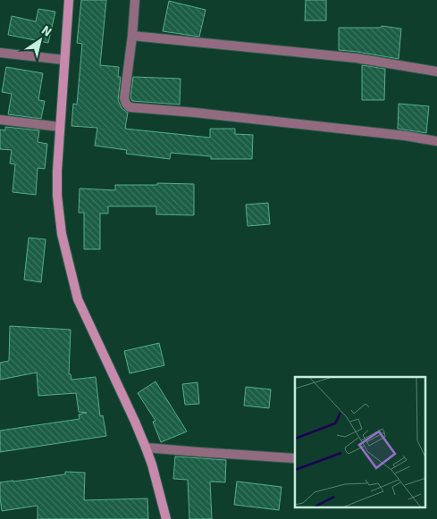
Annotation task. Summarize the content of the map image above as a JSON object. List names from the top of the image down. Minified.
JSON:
{"north":"top right"}
